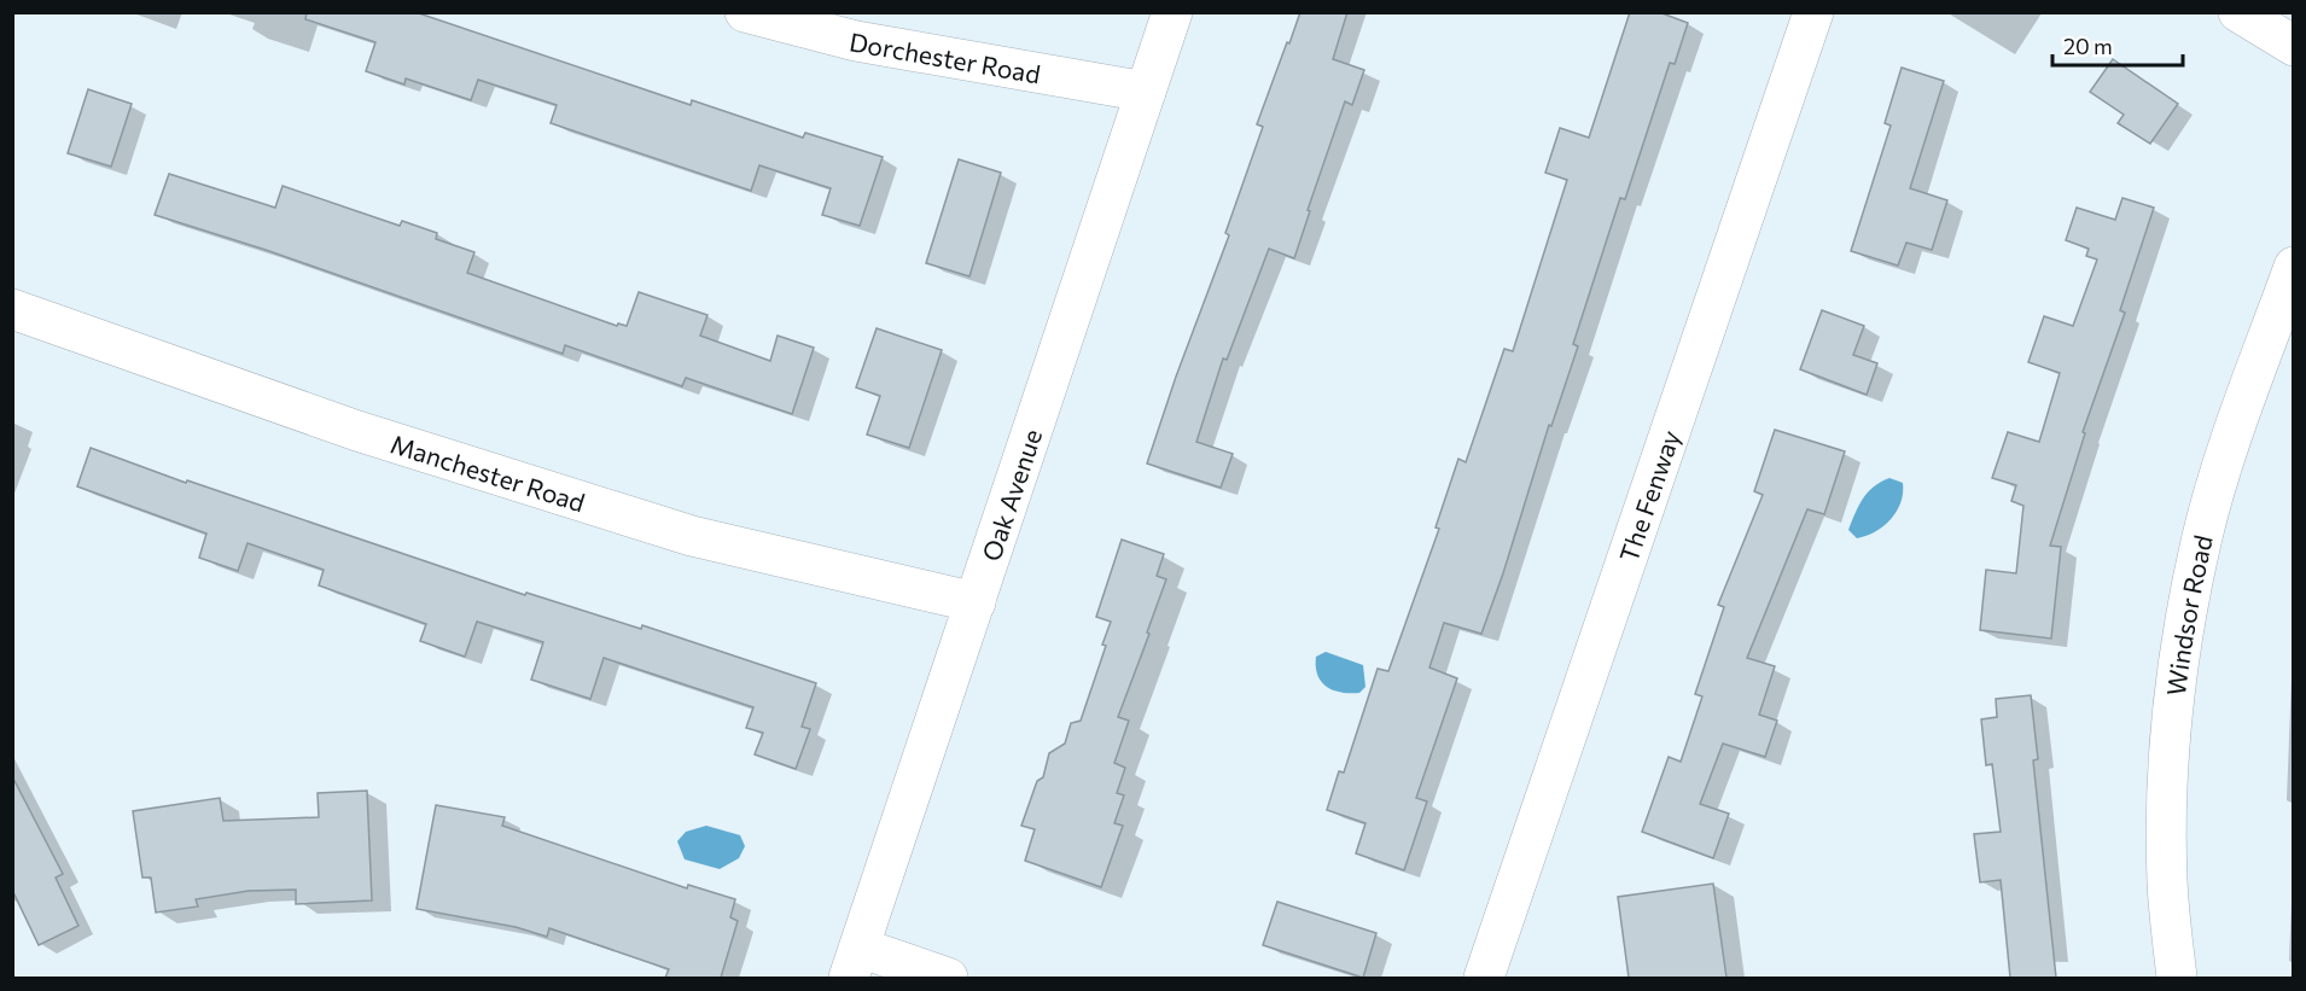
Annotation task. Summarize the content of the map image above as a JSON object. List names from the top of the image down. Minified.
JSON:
{"streets":{"street":["Dorchester Road","Manchester Road","Oak Avenue","The Fenway","Windsor Road"]},"crossings":[["Dorchester Road","Oak Avenue"],["Manchester Road","Oak Avenue"]],"scale_bar":"20 m"}
